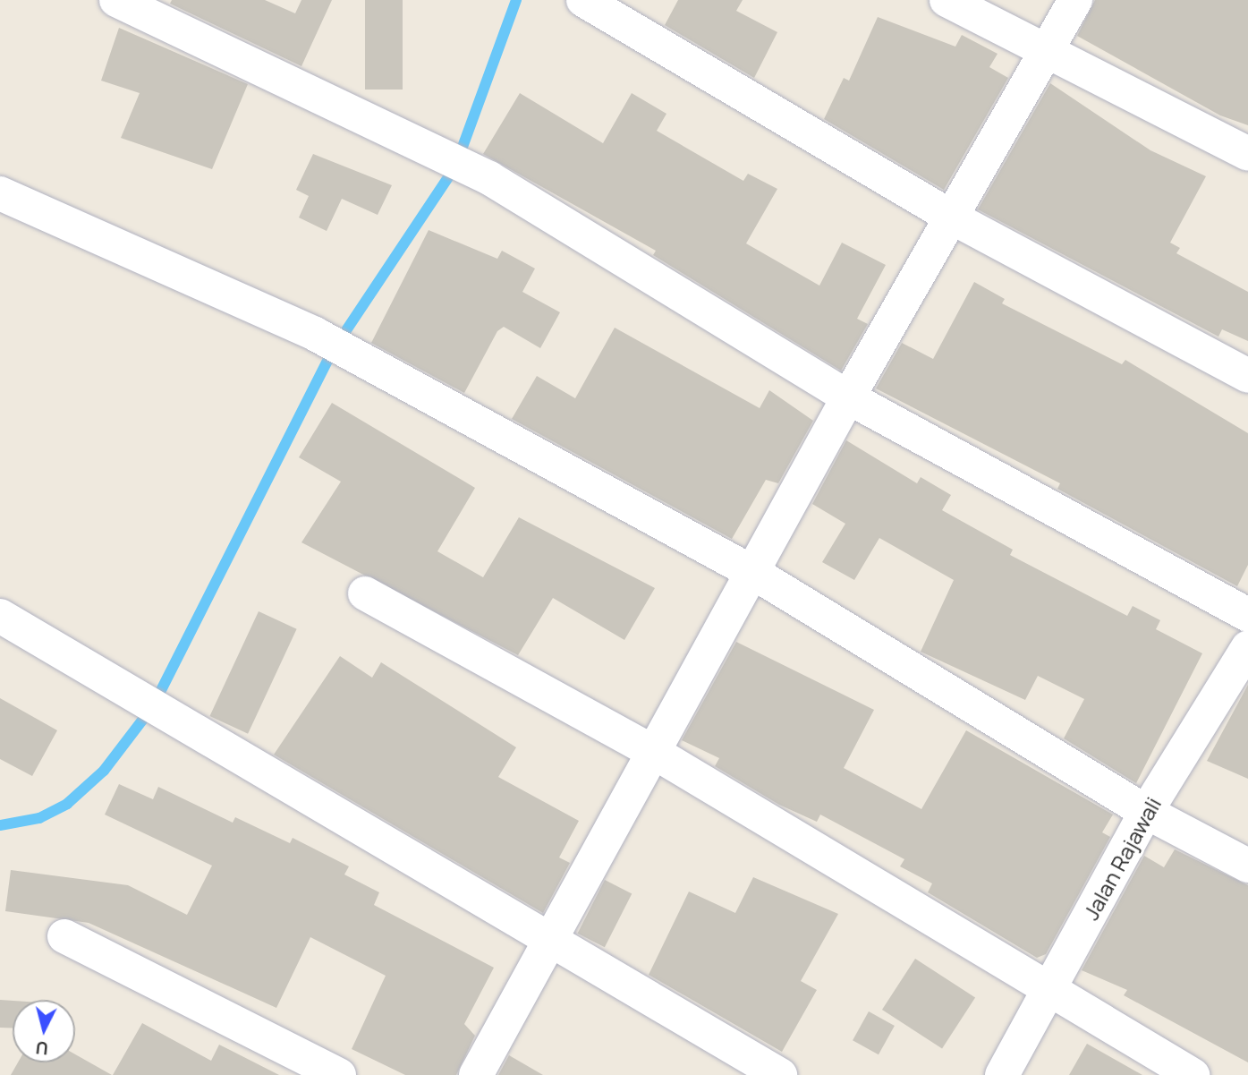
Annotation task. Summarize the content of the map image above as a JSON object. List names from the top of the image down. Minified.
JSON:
{"streets":{"street":["Jalan Rajawali"]},"north":"bottom"}
